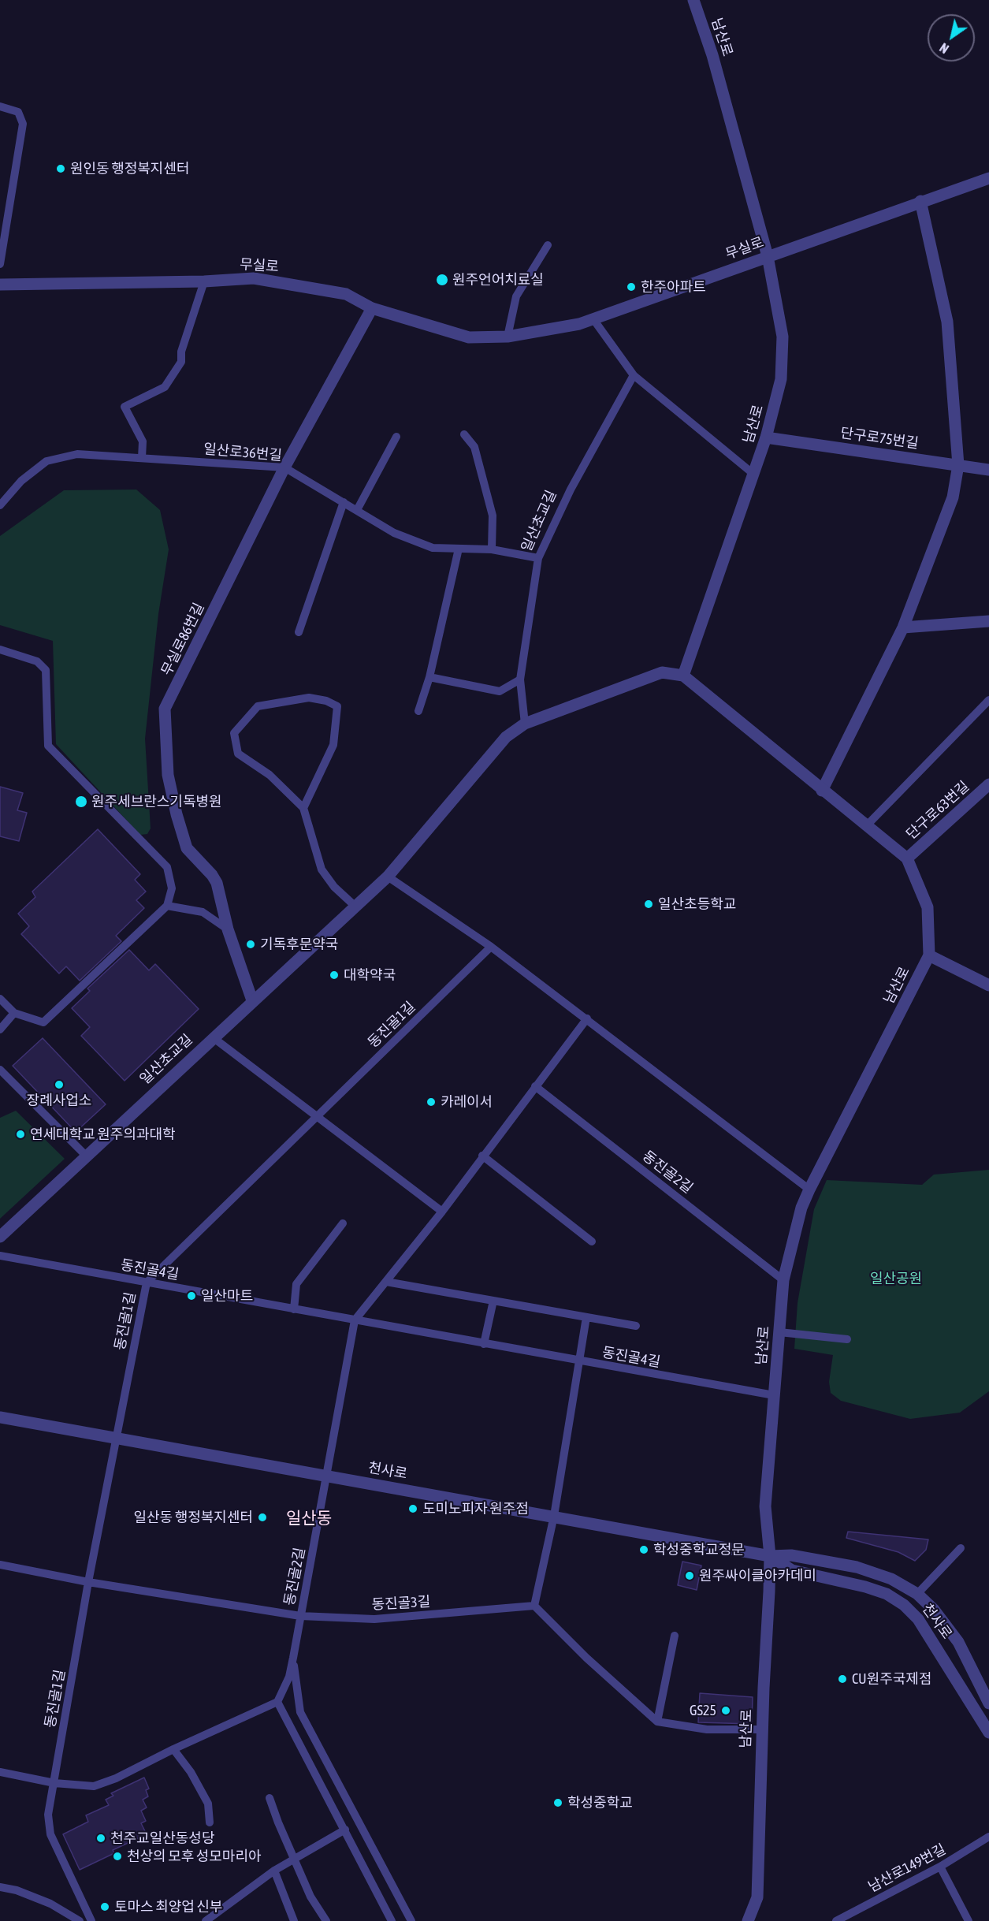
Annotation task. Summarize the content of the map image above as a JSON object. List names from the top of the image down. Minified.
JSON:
{"streets":{"street":["남산로","무실로","단구로75번길","일산초교길","무실로86번길","단구로63번길","천사로"],"lane":["일산로36번길","동진골1길","동진골2길","동진골4길","동진골3길","남산로149번길"]},"crossings":[["남산로","무실로"],["남산로","단구로75번길"],["남산로","일산초교길"],["남산로","단구로63번길"],["남산로","동진골2길"],["남산로","동진골4길"],["남산로","천사로"],["무실로","무실로86번길"],["일산로36번길","일산초교길"],["일산로36번길","무실로86번길"],["일산초교길","무실로86번길"],["동진골1길","동진골4길"],["동진골1길","천사로"],["동진골1길","동진골3길"],["동진골2길","동진골4길"],["동진골2길","천사로"],["동진골2길","동진골3길"]],"districts":["일산동"],"parks":["일산공원"],"places":["원인동 행정복지센터","원주언어치료실","한주아파트","원주세브란스기독병원","일산초등학교","기독후문약국","대학약국","장례사업소","카레이서","연세대학교 원주의과대학","일산마트","도미노피자 원주점","일산동 행정복지센터","학성중학교정문","원주싸이클아카데미","CU원주국제점","GS25","학성중학교","천주교일산동성당","천상의 모후 성모마리아","토마스 최양업 신부"],"north":"bottom left"}
